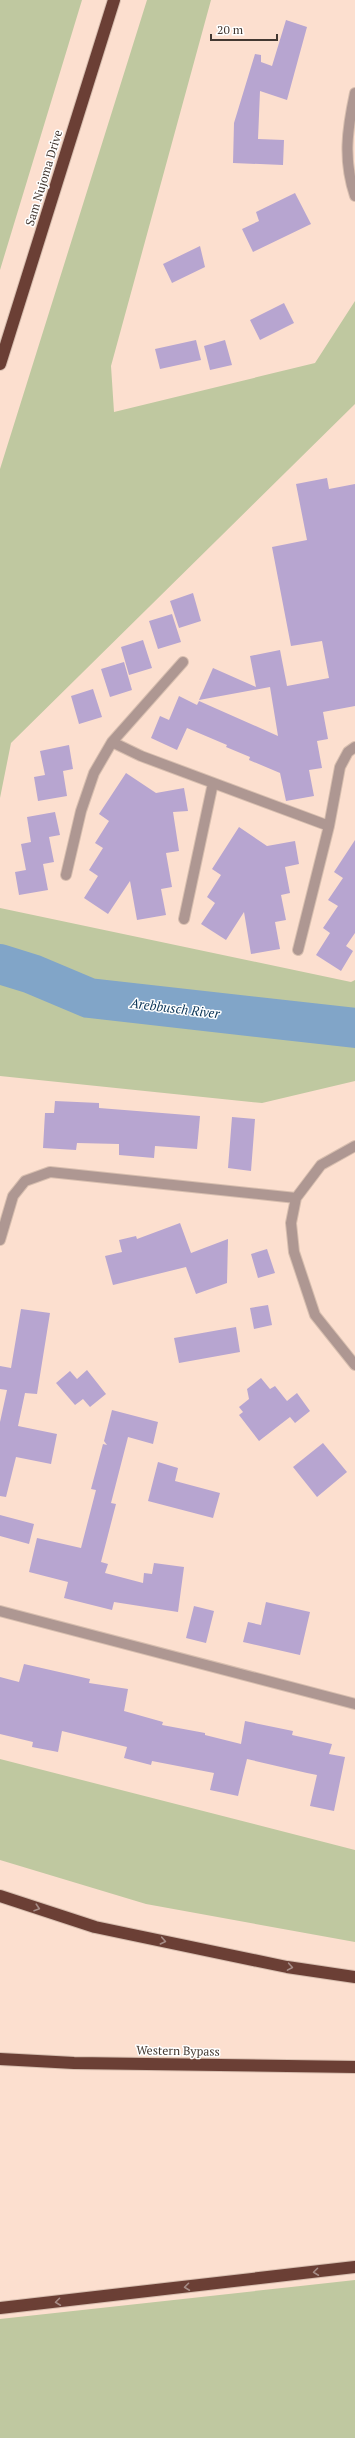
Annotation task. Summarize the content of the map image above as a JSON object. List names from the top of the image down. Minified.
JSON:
{"streets":{"highway":["Sam Nujoma Drive","Western Bypass"]},"water":["Arebbusch River"],"scale_bar":"20 m"}
